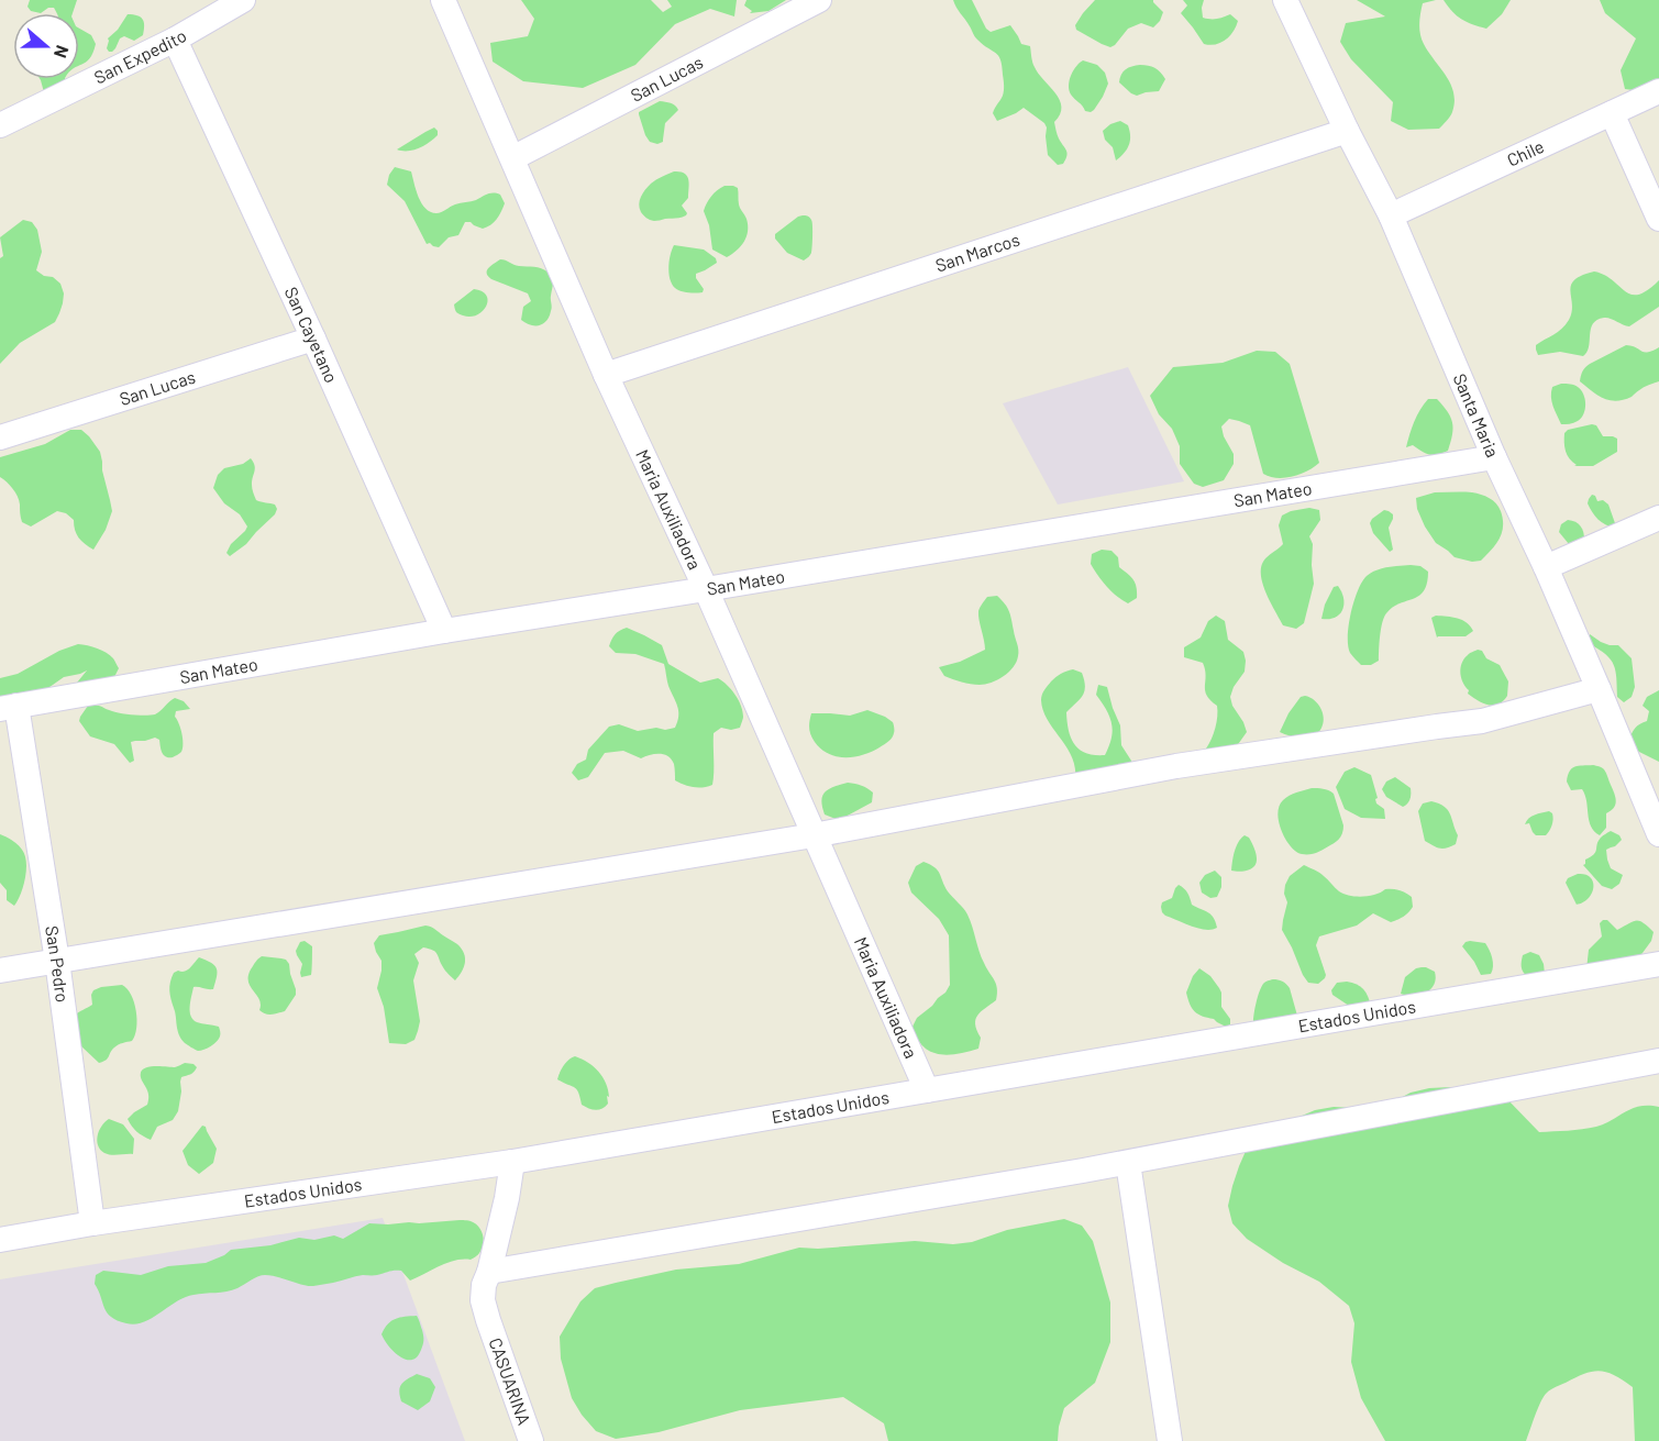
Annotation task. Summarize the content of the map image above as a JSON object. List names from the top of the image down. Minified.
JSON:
{"streets":{"street":["San Expedito","San Lucas","Chile","San Marcos","San Cayetano","Santa Maria","San Mateo","Maria Auxiliadora","San Pedro","Estados Unidos","CASUARINA"]},"crossings":[["San Expedito","San Cayetano"],["San Lucas","San Cayetano"],["San Lucas","Maria Auxiliadora"],["Chile","Santa Maria"],["San Marcos","Santa Maria"],["San Marcos","Maria Auxiliadora"],["San Cayetano","San Mateo"],["Santa Maria","San Mateo"],["San Mateo","Maria Auxiliadora"],["San Mateo","San Pedro"],["Maria Auxiliadora","Estados Unidos"],["San Pedro","Estados Unidos"],["Estados Unidos","CASUARINA"]],"north":"right"}
